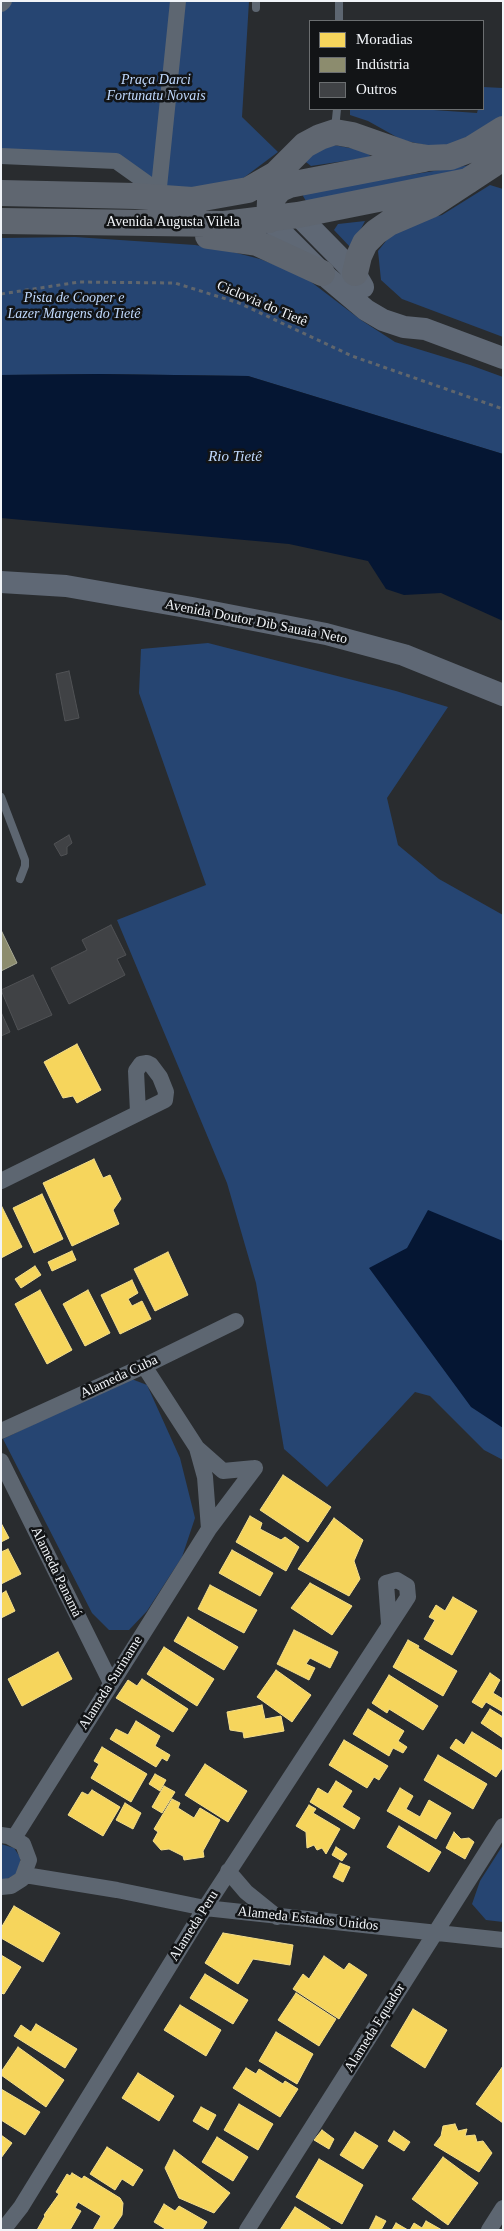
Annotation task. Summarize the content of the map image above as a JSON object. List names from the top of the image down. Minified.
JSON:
{"streets":{"main road":["Avenida Augusta Vilela","Avenida Doutor Dib Sauaia Neto"],"street":["Alameda Cuba","Alameda Panamá","Alameda Suriname","Alameda Estados Unidos","Alameda Peru","Alameda Equador"],"path":["Ciclovia do Tietê"]},"crossings":[["Alameda Panamá","Alameda Suriname"],["Alameda Estados Unidos","Alameda Peru"],["Alameda Estados Unidos","Alameda Equador"]],"water":["Rio Tietê"],"parks":["Praça Darci Fortunatu Novais","Pista de Cooper e Lazer Margens do Tietê"],"legend":["Moradias","Indústria","Outros"]}
